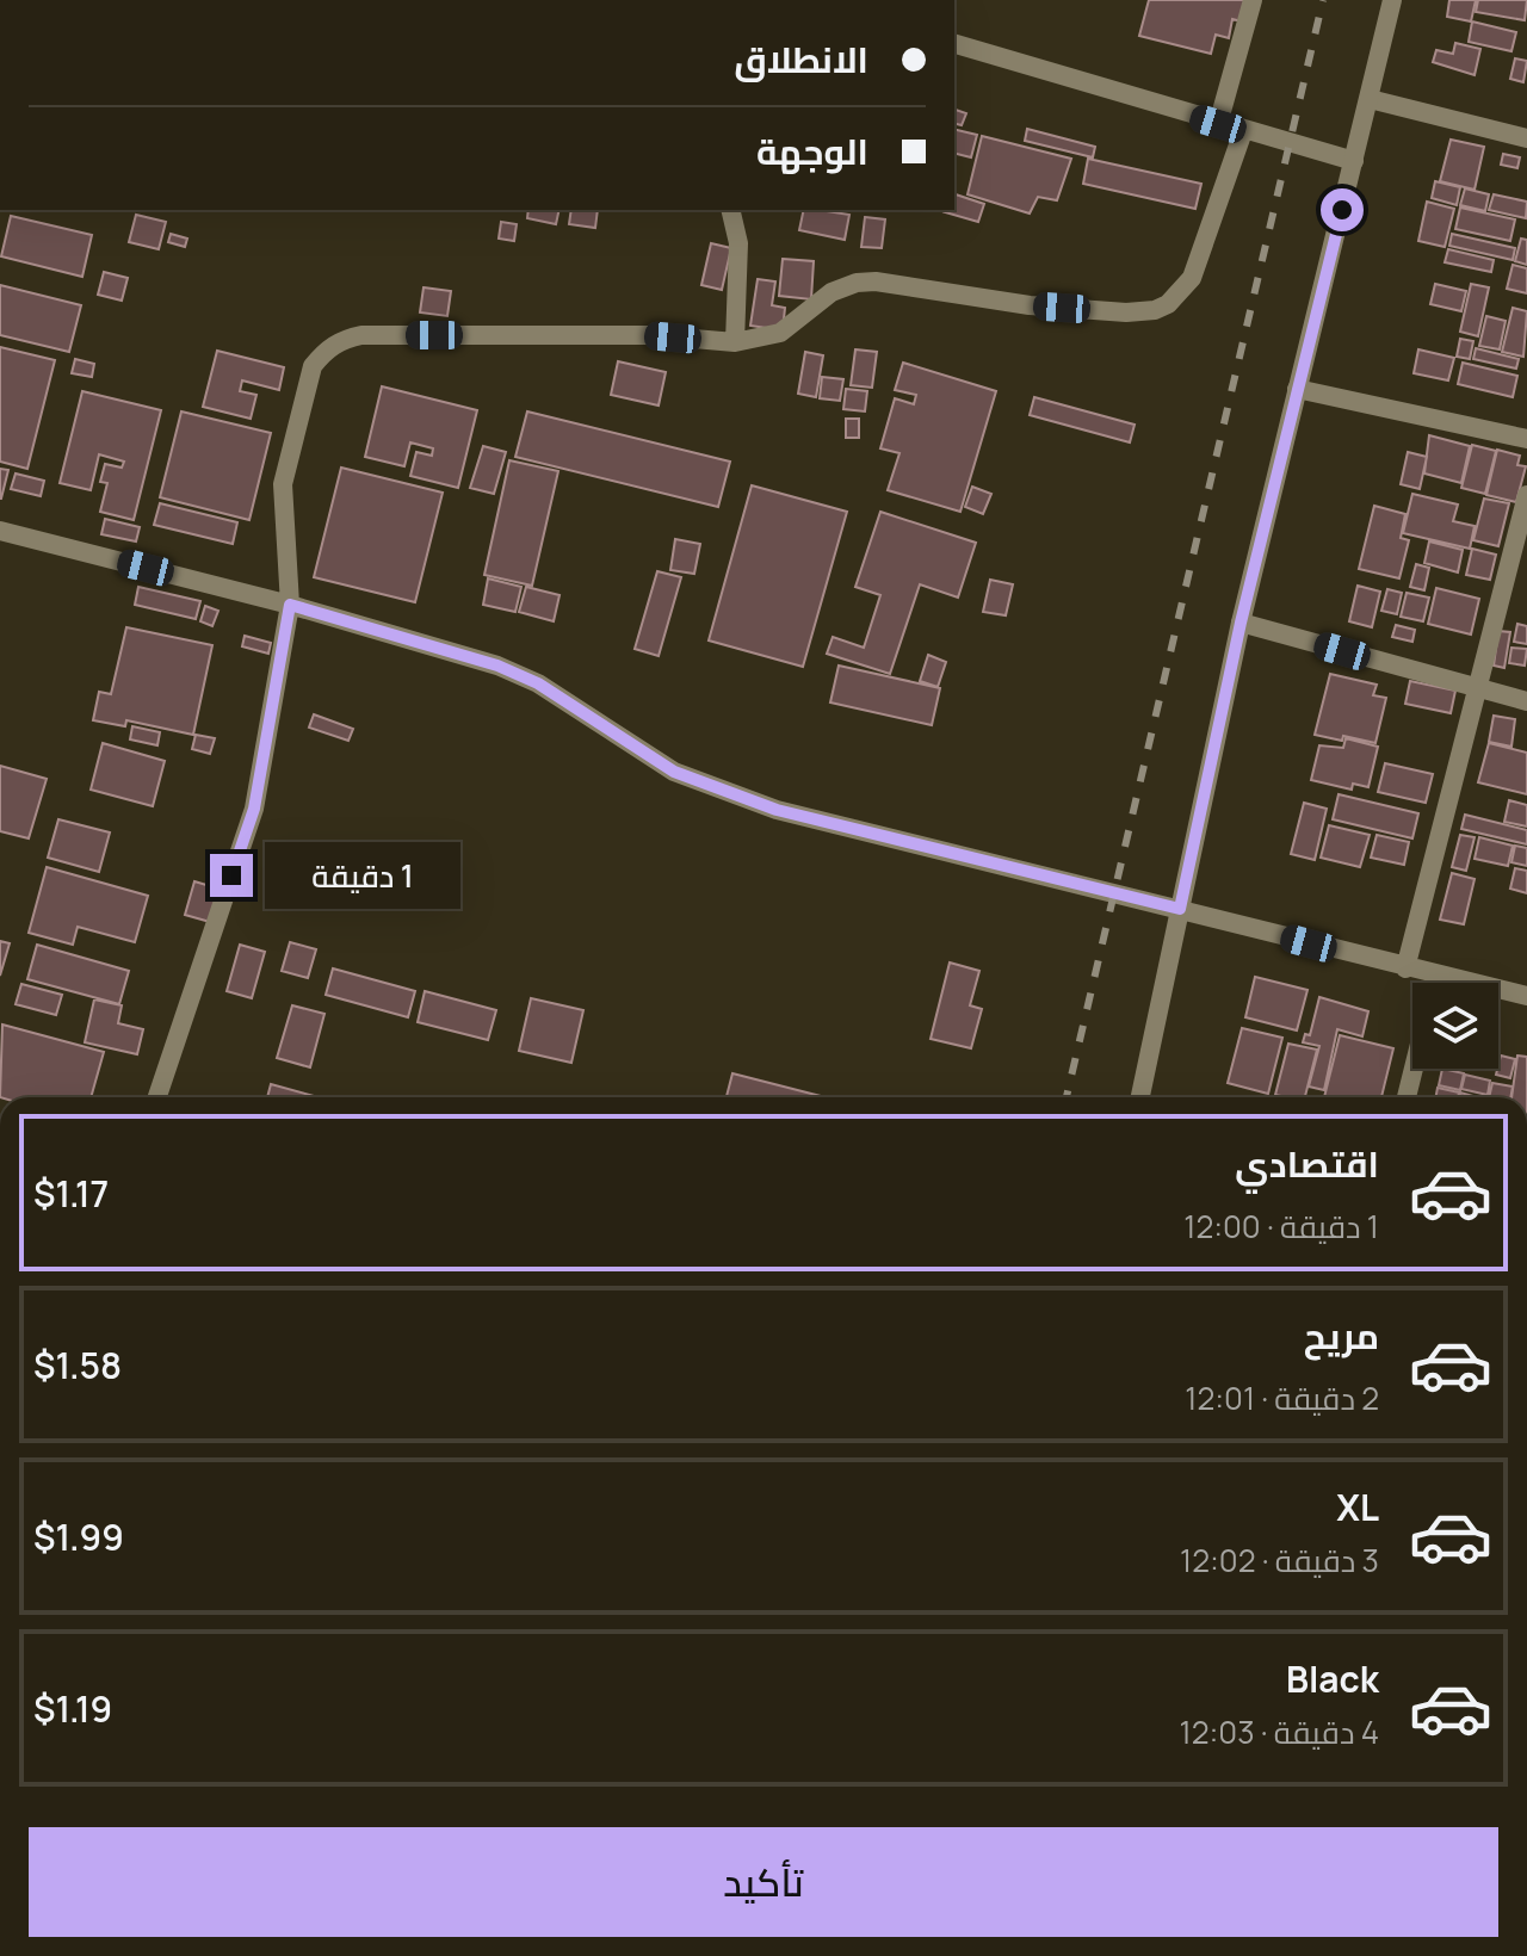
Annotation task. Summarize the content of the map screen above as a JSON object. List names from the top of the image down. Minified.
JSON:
{"page":{"banner":["الانطلاق","الوجهة"],"bubble":"1 دقيقة","list":[{"name":"اقتصادي","note":"1 دقيقة · 12:00","value":"$1.17"},{"name":"مريح","note":"2 دقيقة · 12:01","value":"$1.58"},{"name":"XL","note":"3 دقيقة · 12:02","value":"$1.99"},{"name":"Black","note":"4 دقيقة · 12:03","value":"$1.19"}],"buttons":"تأكيد"}}
